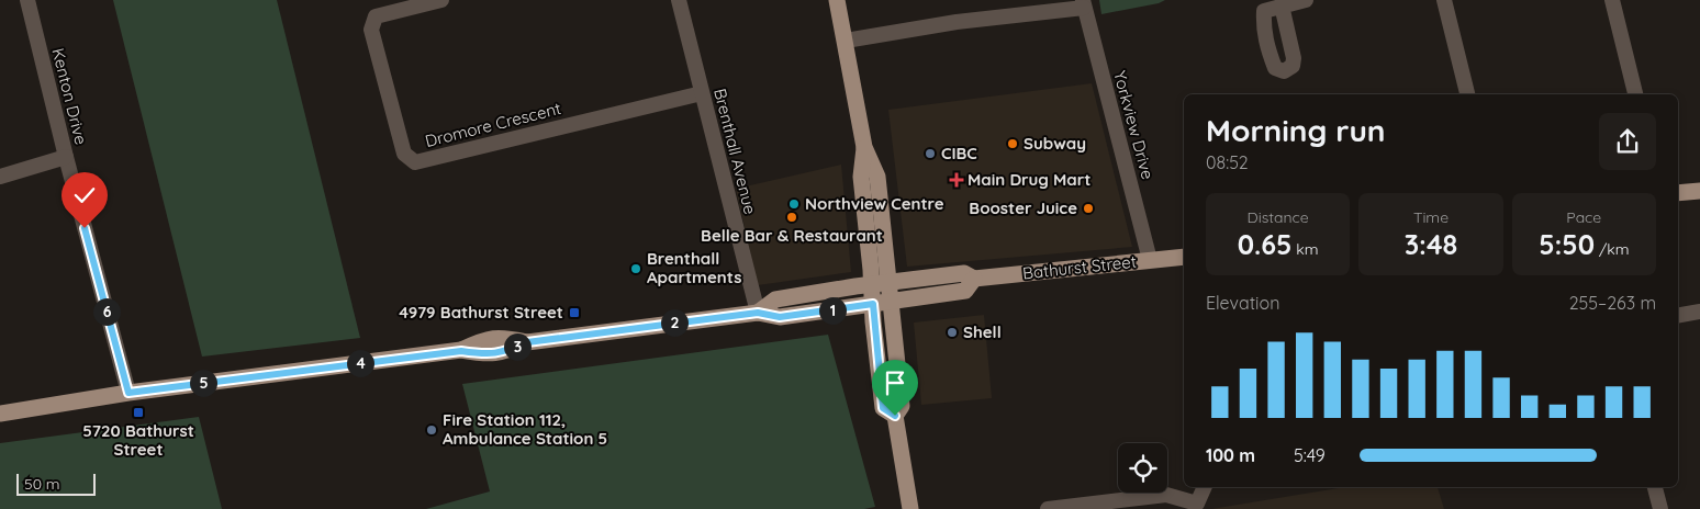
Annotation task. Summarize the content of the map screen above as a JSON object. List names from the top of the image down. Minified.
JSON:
{"streets":{"main road":["Bathurst Street"],"street":["Kenton Drive","Dromore Crescent","Yorkview Drive","Brenthall Avenue"]},"crossings":[["Kenton Drive","Bathurst Street"],["Dromore Crescent","Brenthall Avenue"],["Yorkview Drive","Bathurst Street"],["Brenthall Avenue","Bathurst Street"]],"places":{"other":["Subway","CIBC","Northview Centre","Booster Juice","Belle Bar & Restaurant","Brenthall Apartments","Shell","Fire Station 112, Ambulance Station 5"],"health":["Main Drug Mart"],"transit":["4979 Bathurst Street","5720 Bathurst Street"]},"scale_bar":"50 m","page":{"heading":["Morning run","08:52"],"stats":[["Distance","0.65 km"],["Time","3:48"],["Pace","5:50 /km"]],"chart":["Elevation","255–263 m"],"pins":["1","6","2","3","4","5"],"list":[{"name":"100 m","note":"5:49"}],"scale":"50 m"}}
